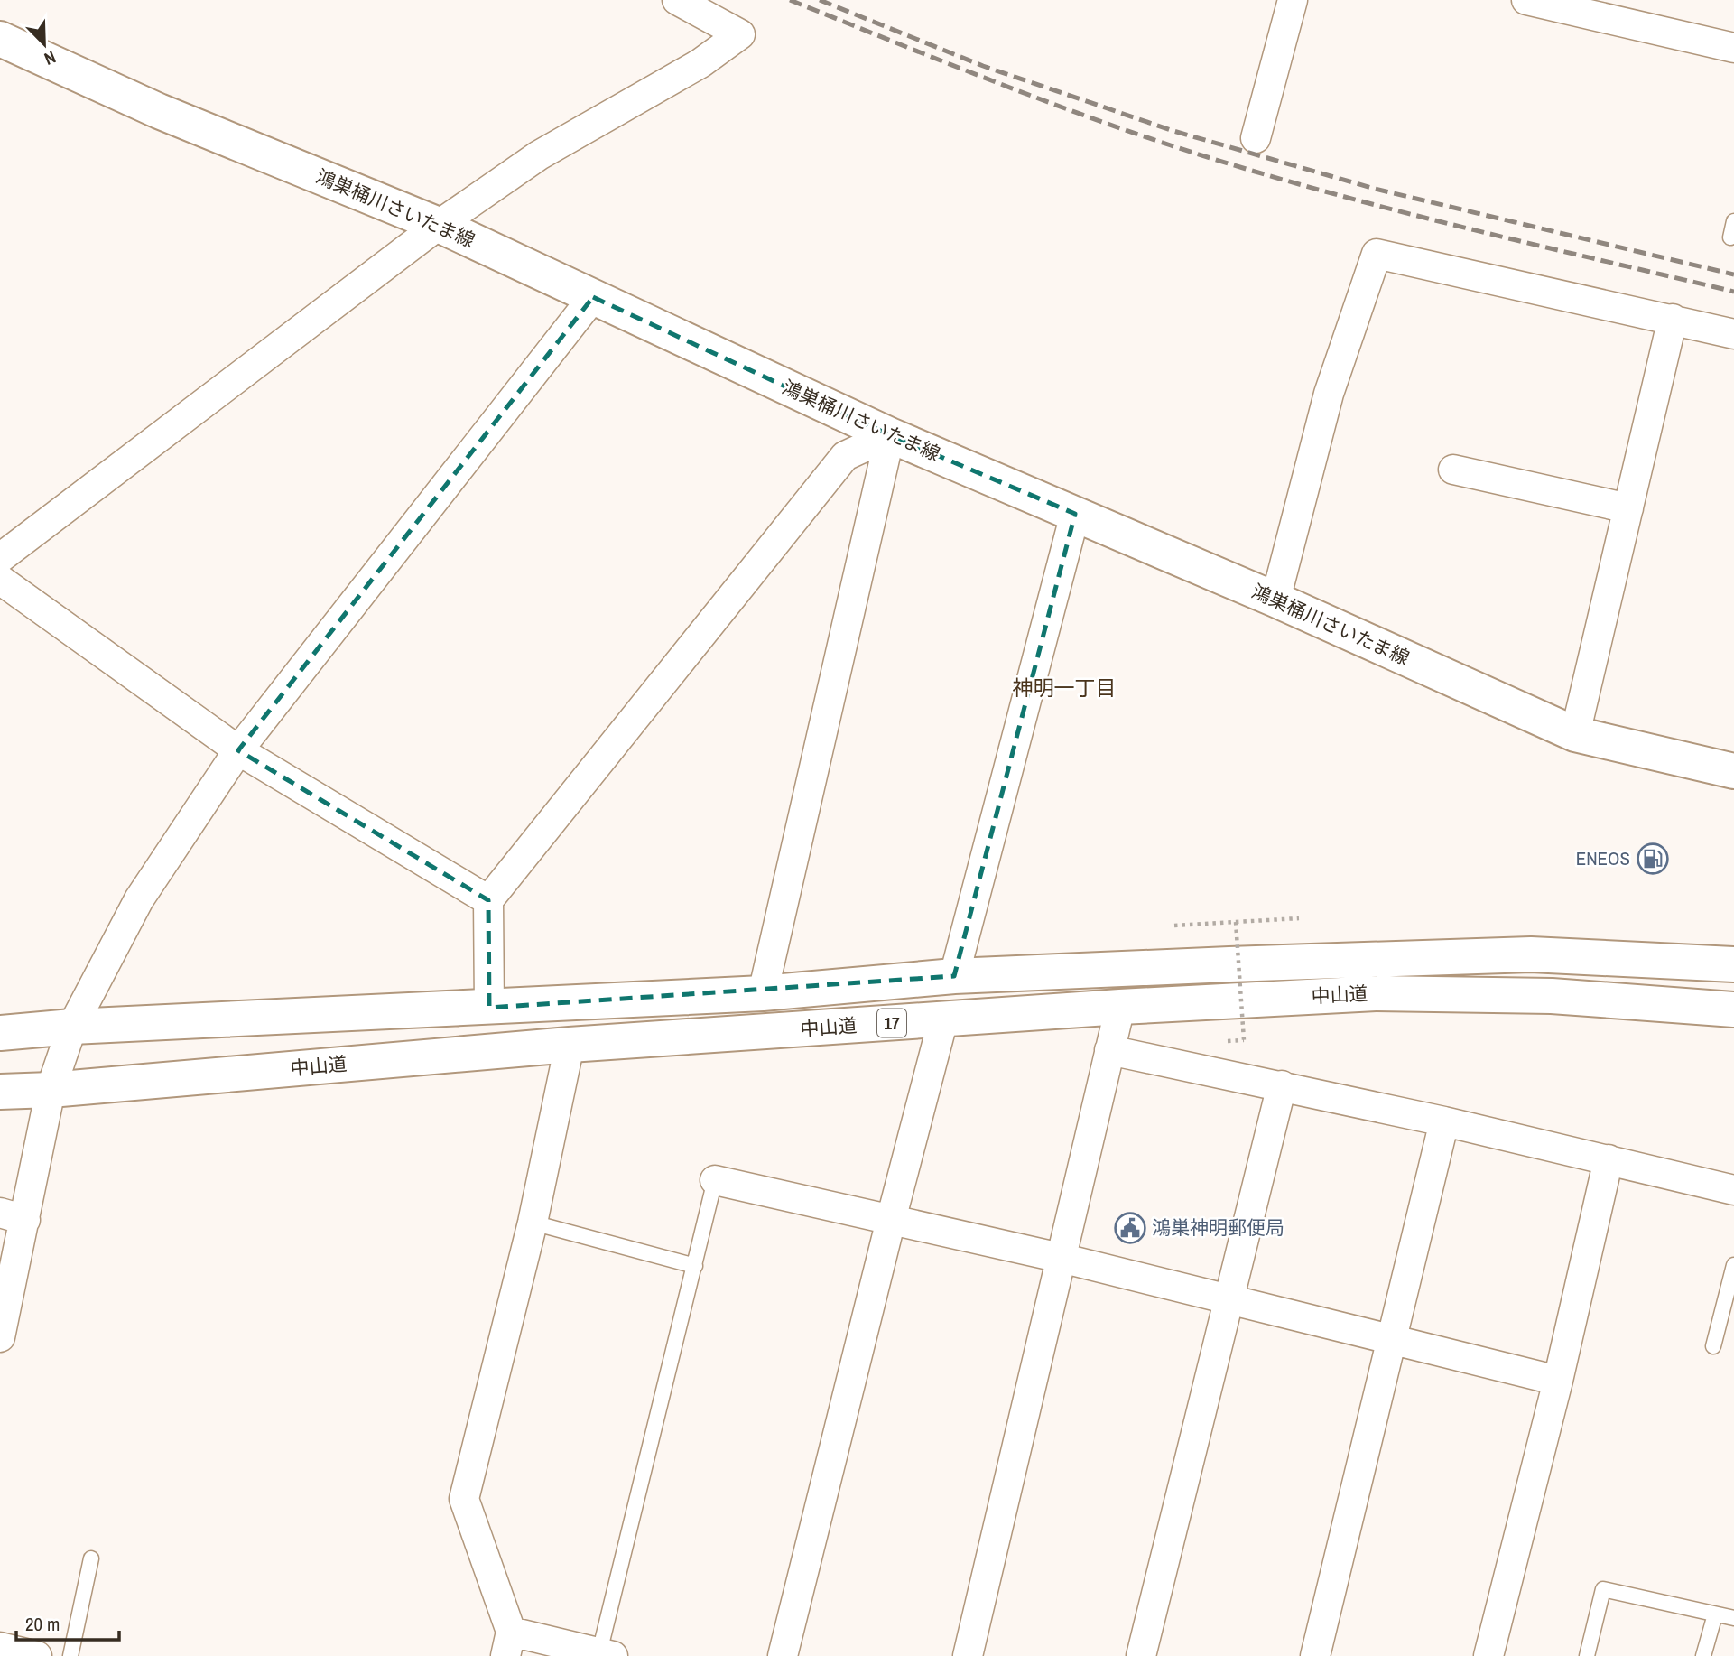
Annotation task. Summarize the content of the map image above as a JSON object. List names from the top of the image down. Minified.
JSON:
{"streets":{"main road":["鴻巣桶川さいたま線","中山道","17"]},"districts":["神明一丁目"],"places":{"fuel station":["ENEOS"],"public building":["鴻巣神明郵便局"]},"scale_bar":"20 m","north":"bottom right"}
